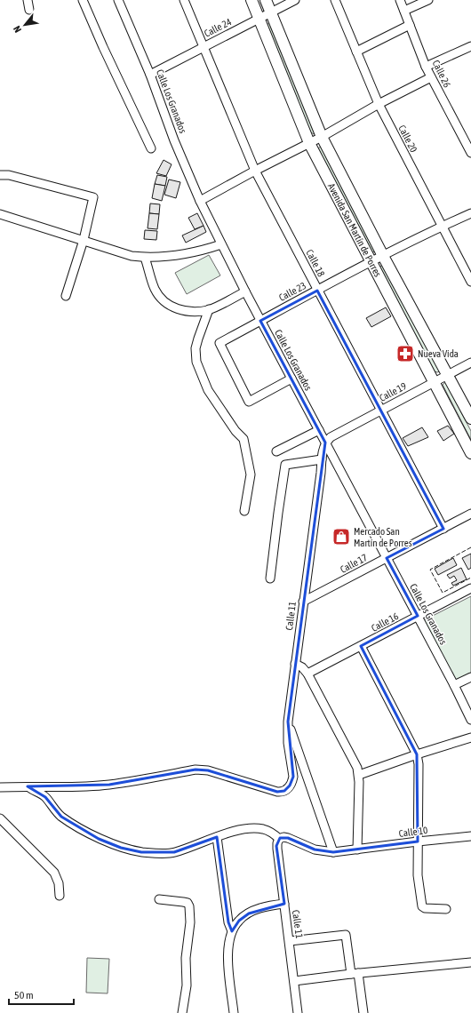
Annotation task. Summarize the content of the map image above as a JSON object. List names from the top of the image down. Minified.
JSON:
{"streets":{"main road":["Avenida San Martín de Porres"],"street":["Calle 24","Calle 26","Calle Los Granados","Calle 20","Calle 18","Calle 23","Calle 19","Calle 17","Calle 11","Calle 16","Calle 10"]},"crossings":[["Calle 24","Calle Los Granados"],["Calle 24","Avenida San Martín de Porres"],["Calle 24","Calle 18"],["Calle Los Granados","Calle 23"],["Calle Los Granados","Calle 19"],["Calle Los Granados","Calle 17"],["Calle Los Granados","Calle 11"],["Calle Los Granados","Calle 16"],["Calle 20","Calle 23"],["Avenida San Martín de Porres","Calle 23"],["Avenida San Martín de Porres","Calle 19"],["Calle 18","Calle 23"],["Calle 18","Calle 19"],["Calle 18","Calle 17"],["Calle 19","Calle 11"],["Calle 17","Calle 11"],["Calle 11","Calle 10"]],"places":{"pharmacy":["Nueva Vida"],"shop":["Mercado San Martín de Porres"]},"scale_bar":"50 m","north":"bottom left"}
